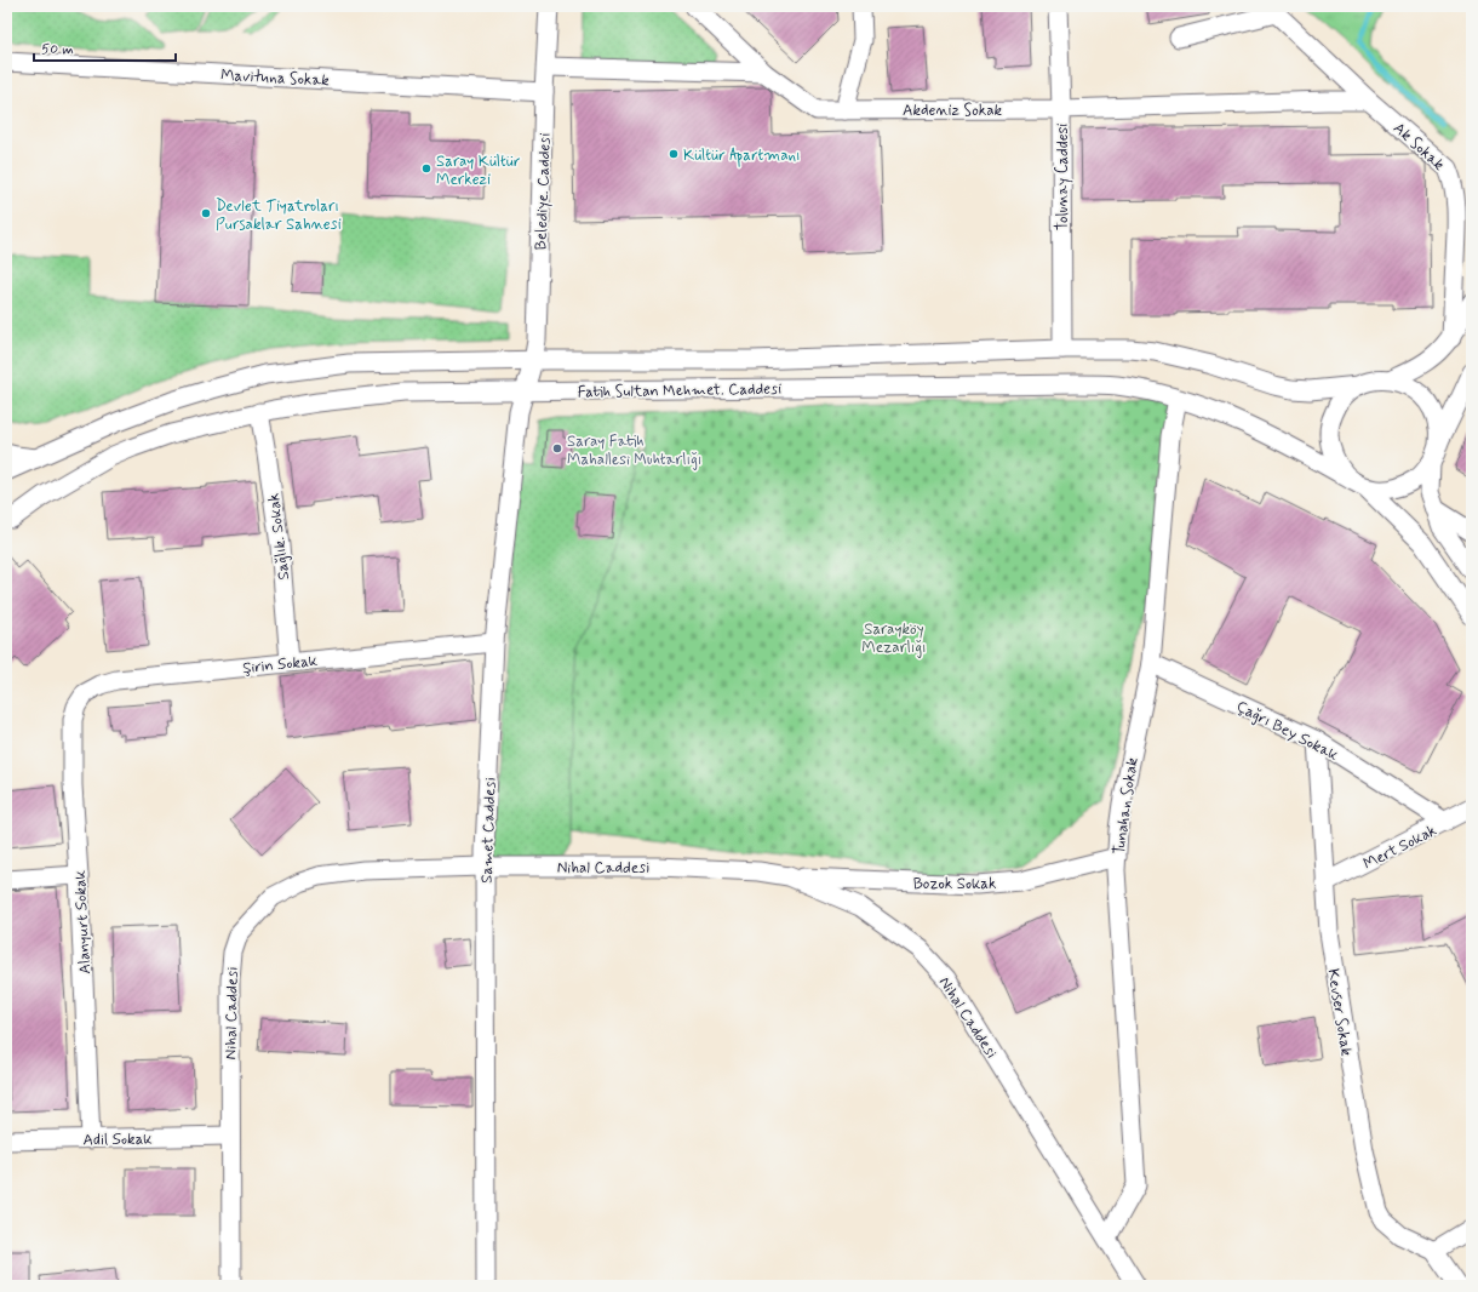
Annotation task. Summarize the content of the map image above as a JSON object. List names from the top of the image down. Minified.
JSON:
{"streets":{"street":["Mavituna Sokak","Akdeniz Sokak","Ak Sokak","Tolunay Caddesi","Belediye. Caddesi","Fatih Sultan Mehmet. Caddesi","Sağlık. Sokak","Şirin Sokak","Çağrı Bey Sokak","Tunahan Sokak","Samet Caddesi","Mert Sokak","Nihal Caddesi","Bozok Sokak","Alanyurt Sokak","Kevser Sokak","Adil Sokak"]},"crossings":[["Mavituna Sokak","Belediye. Caddesi"],["Akdeniz Sokak","Ak Sokak"],["Akdeniz Sokak","Tolunay Caddesi"],["Ak Sokak","Fatih Sultan Mehmet. Caddesi"],["Tolunay Caddesi","Fatih Sultan Mehmet. Caddesi"],["Belediye. Caddesi","Fatih Sultan Mehmet. Caddesi"],["Belediye. Caddesi","Samet Caddesi"],["Fatih Sultan Mehmet. Caddesi","Sağlık. Sokak"],["Fatih Sultan Mehmet. Caddesi","Tunahan Sokak"],["Fatih Sultan Mehmet. Caddesi","Samet Caddesi"],["Sağlık. Sokak","Şirin Sokak"],["Şirin Sokak","Samet Caddesi"],["Şirin Sokak","Alanyurt Sokak"],["Çağrı Bey Sokak","Tunahan Sokak"],["Çağrı Bey Sokak","Mert Sokak"],["Çağrı Bey Sokak","Kevser Sokak"],["Tunahan Sokak","Nihal Caddesi"],["Tunahan Sokak","Bozok Sokak"],["Samet Caddesi","Nihal Caddesi"],["Mert Sokak","Kevser Sokak"],["Nihal Caddesi","Bozok Sokak"],["Nihal Caddesi","Adil Sokak"],["Alanyurt Sokak","Adil Sokak"]],"parks":["Sarayköy Mezarlığı"],"places":["Kültür Apartmanı","Saray Kültür Merkezi","Devlet Tiyatroları Pursaklar Sahnesi","Saray Fatih Mahallesi Muhtarlığı"],"scale_bar":"50 m"}
